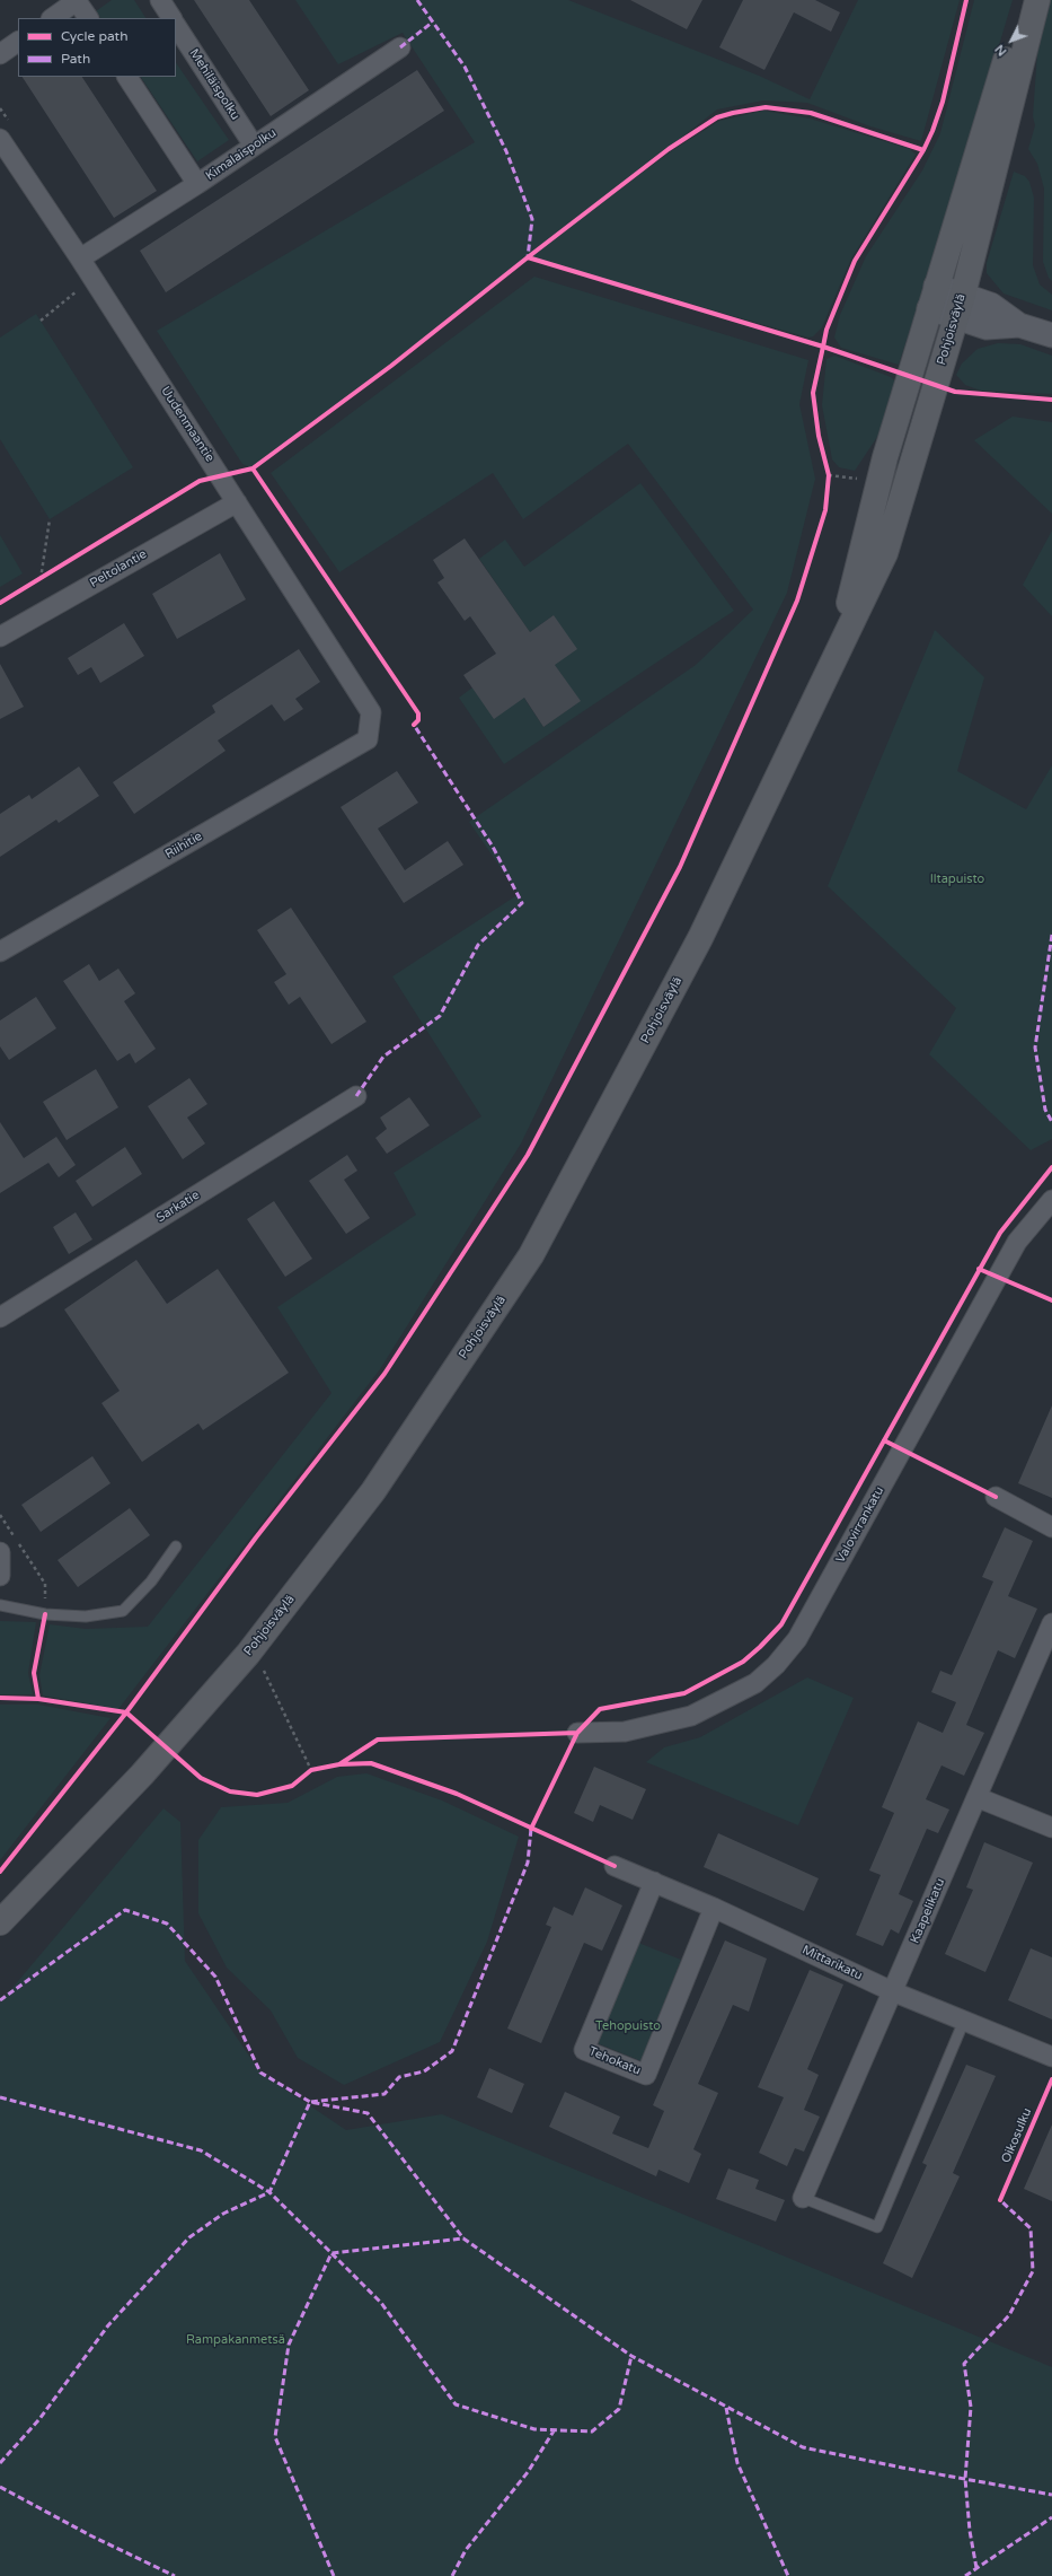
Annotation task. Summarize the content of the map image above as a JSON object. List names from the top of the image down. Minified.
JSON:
{"streets":{"main road":["Pohjoisväylä"],"street":["Mehiläispolku","Kimalaispolku","Uudenmaantie","Peltolantie","Riihitie","Sarkatie","Valovirrankatu","Kaapelikatu","Mittarikatu","Tehokatu"],"cycle path":["Oikosulku"]},"crossings":[["Mehiläispolku","Kimalaispolku"],["Kimalaispolku","Uudenmaantie"],["Uudenmaantie","Peltolantie"],["Uudenmaantie","Riihitie"],["Kaapelikatu","Mittarikatu"],["Mittarikatu","Tehokatu"]],"parks":["Iltapuisto","Tehopuisto","Rampakanmetsä"],"legend":["Cycle path","Path"],"north":"bottom left"}
